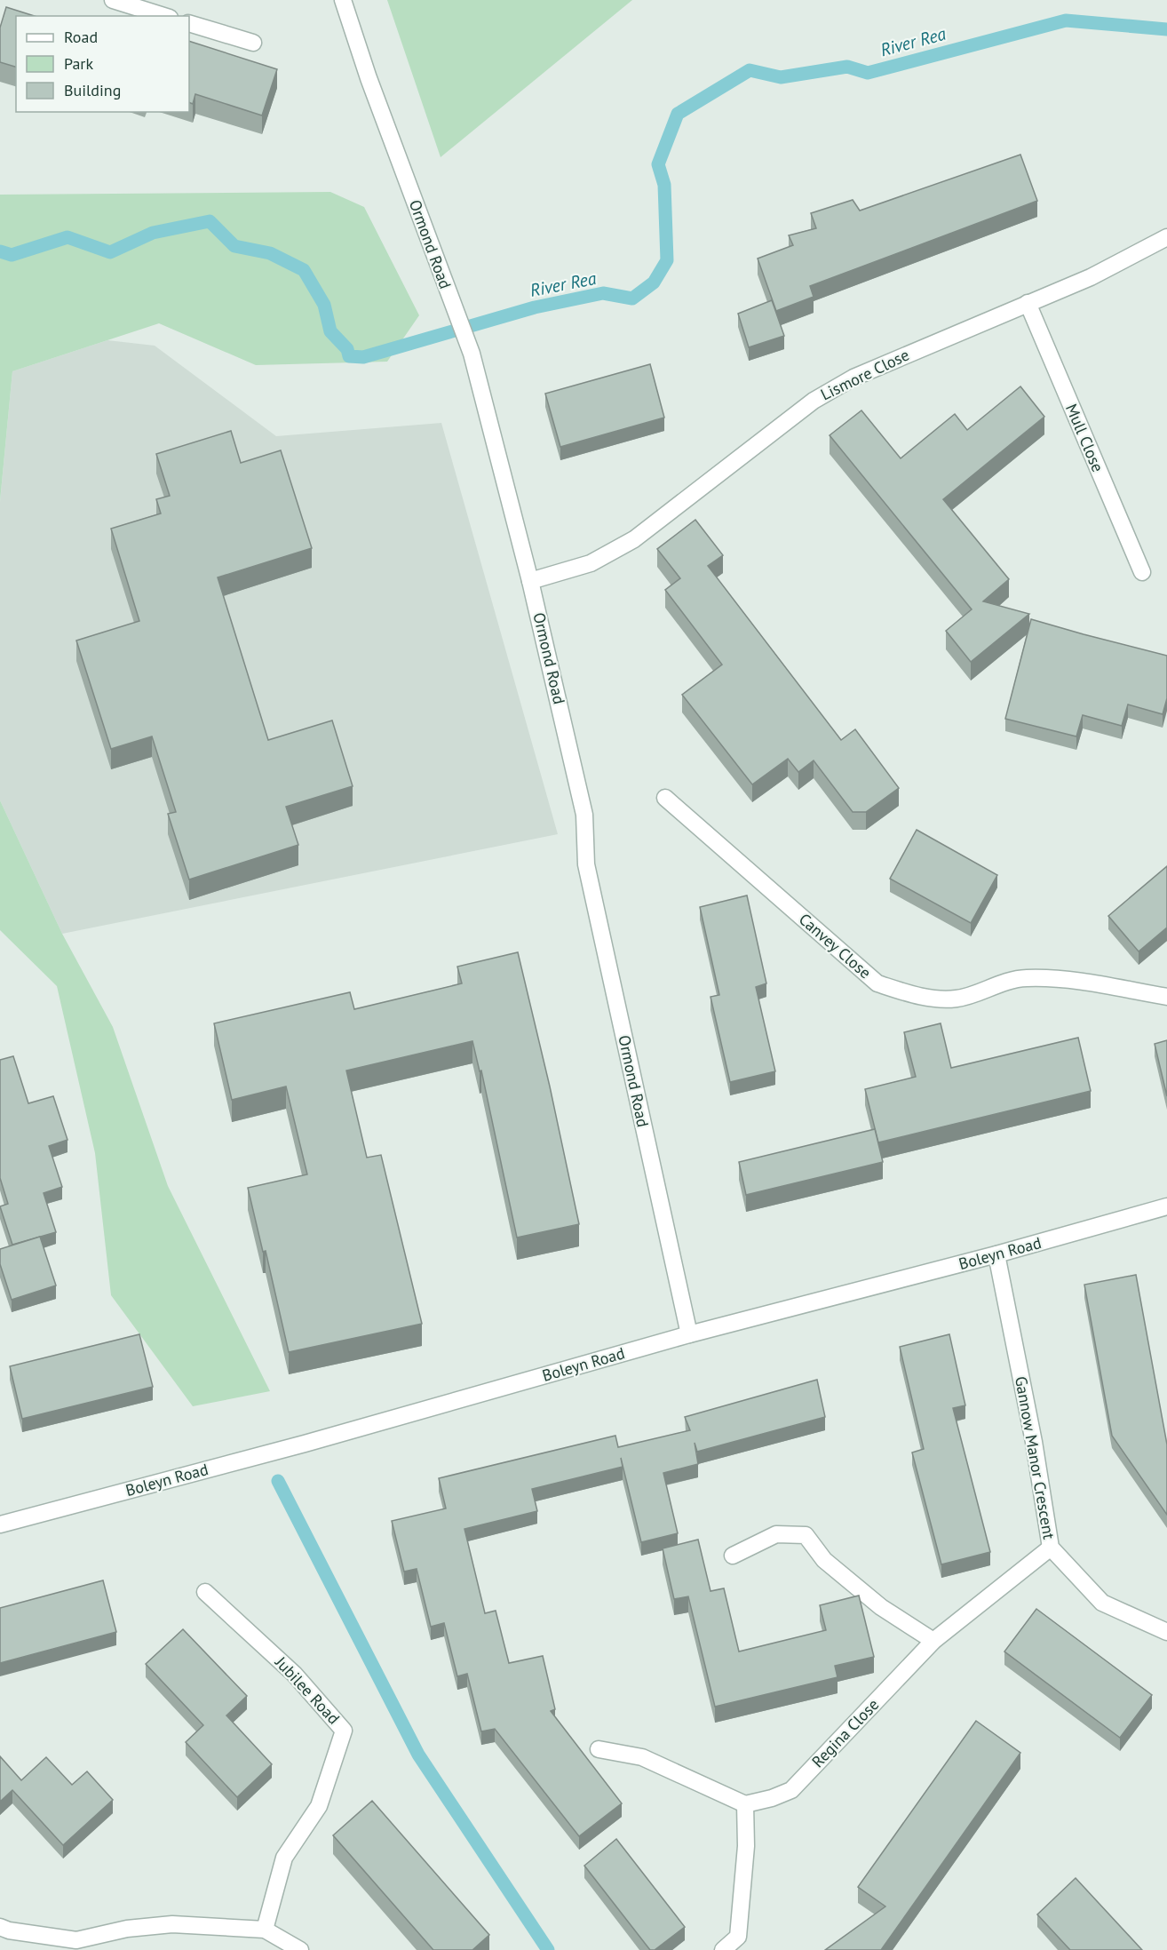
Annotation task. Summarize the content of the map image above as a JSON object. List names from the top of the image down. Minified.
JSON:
{"streets":{"street":["Ormond Road","Lismore Close","Mull Close","Canvey Close","Boleyn Road","Gannow Manor Crescent","Jubilee Road","Regina Close"]},"crossings":[["Ormond Road","Lismore Close"],["Ormond Road","Boleyn Road"],["Lismore Close","Mull Close"],["Boleyn Road","Gannow Manor Crescent"],["Gannow Manor Crescent","Regina Close"]],"water":["River Rea"],"legend":["Road","Park","Building"]}
